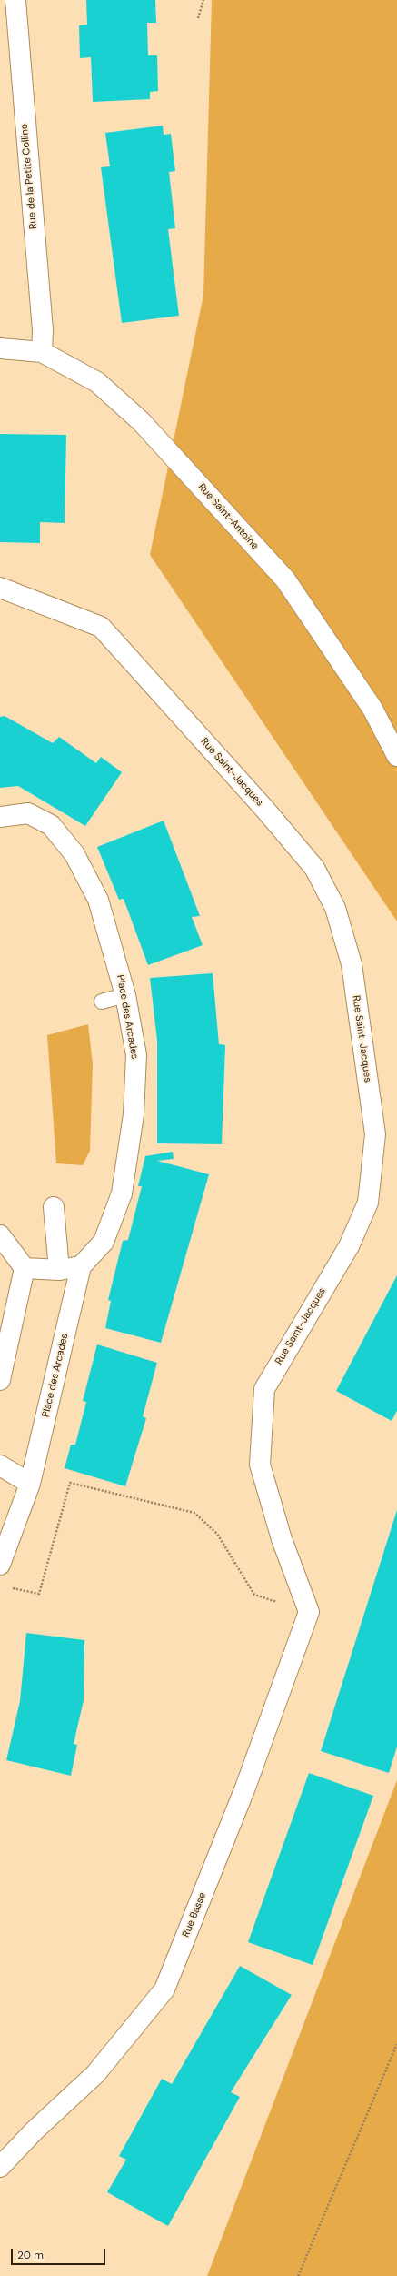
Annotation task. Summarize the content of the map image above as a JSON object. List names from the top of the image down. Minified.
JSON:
{"streets":{"street":["Rue de la Petite Colline","Rue Saint-Antoine","Rue Saint-Jacques","Place des Arcades","Rue Basse"]},"crossings":[["Rue de la Petite Colline","Rue Saint-Antoine"],["Rue Saint-Jacques","Rue Basse"]],"scale_bar":"20 m"}
